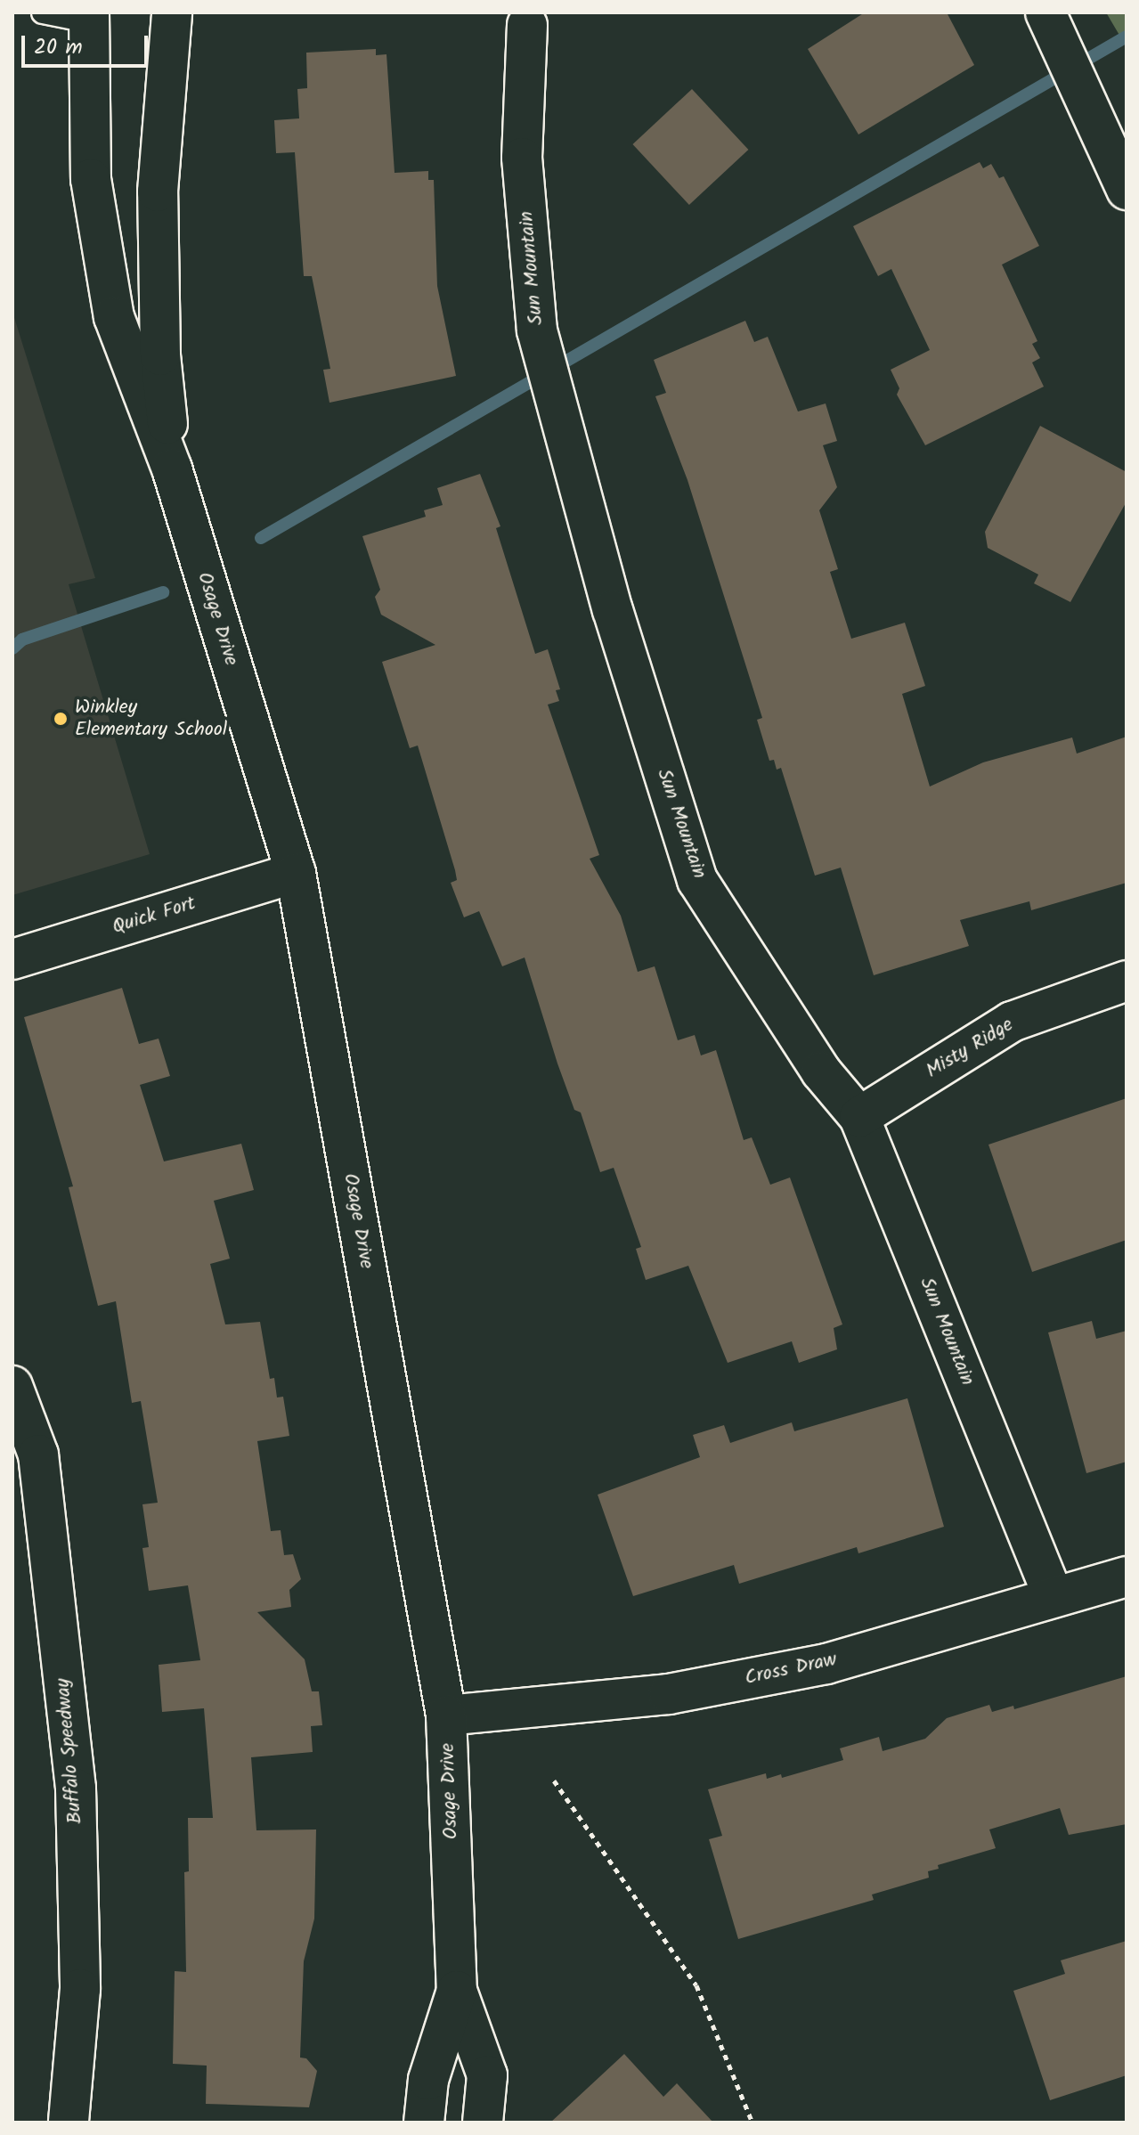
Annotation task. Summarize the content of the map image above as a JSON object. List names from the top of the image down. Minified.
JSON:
{"streets":{"street":["Sun Mountain","Osage Drive","Quick Fort","Misty Ridge","Cross Draw","Buffalo Speedway"]},"crossings":[["Sun Mountain","Misty Ridge"],["Sun Mountain","Cross Draw"],["Osage Drive","Quick Fort"],["Osage Drive","Cross Draw"]],"places":["Winkley Elementary School"],"scale_bar":"20 m"}
